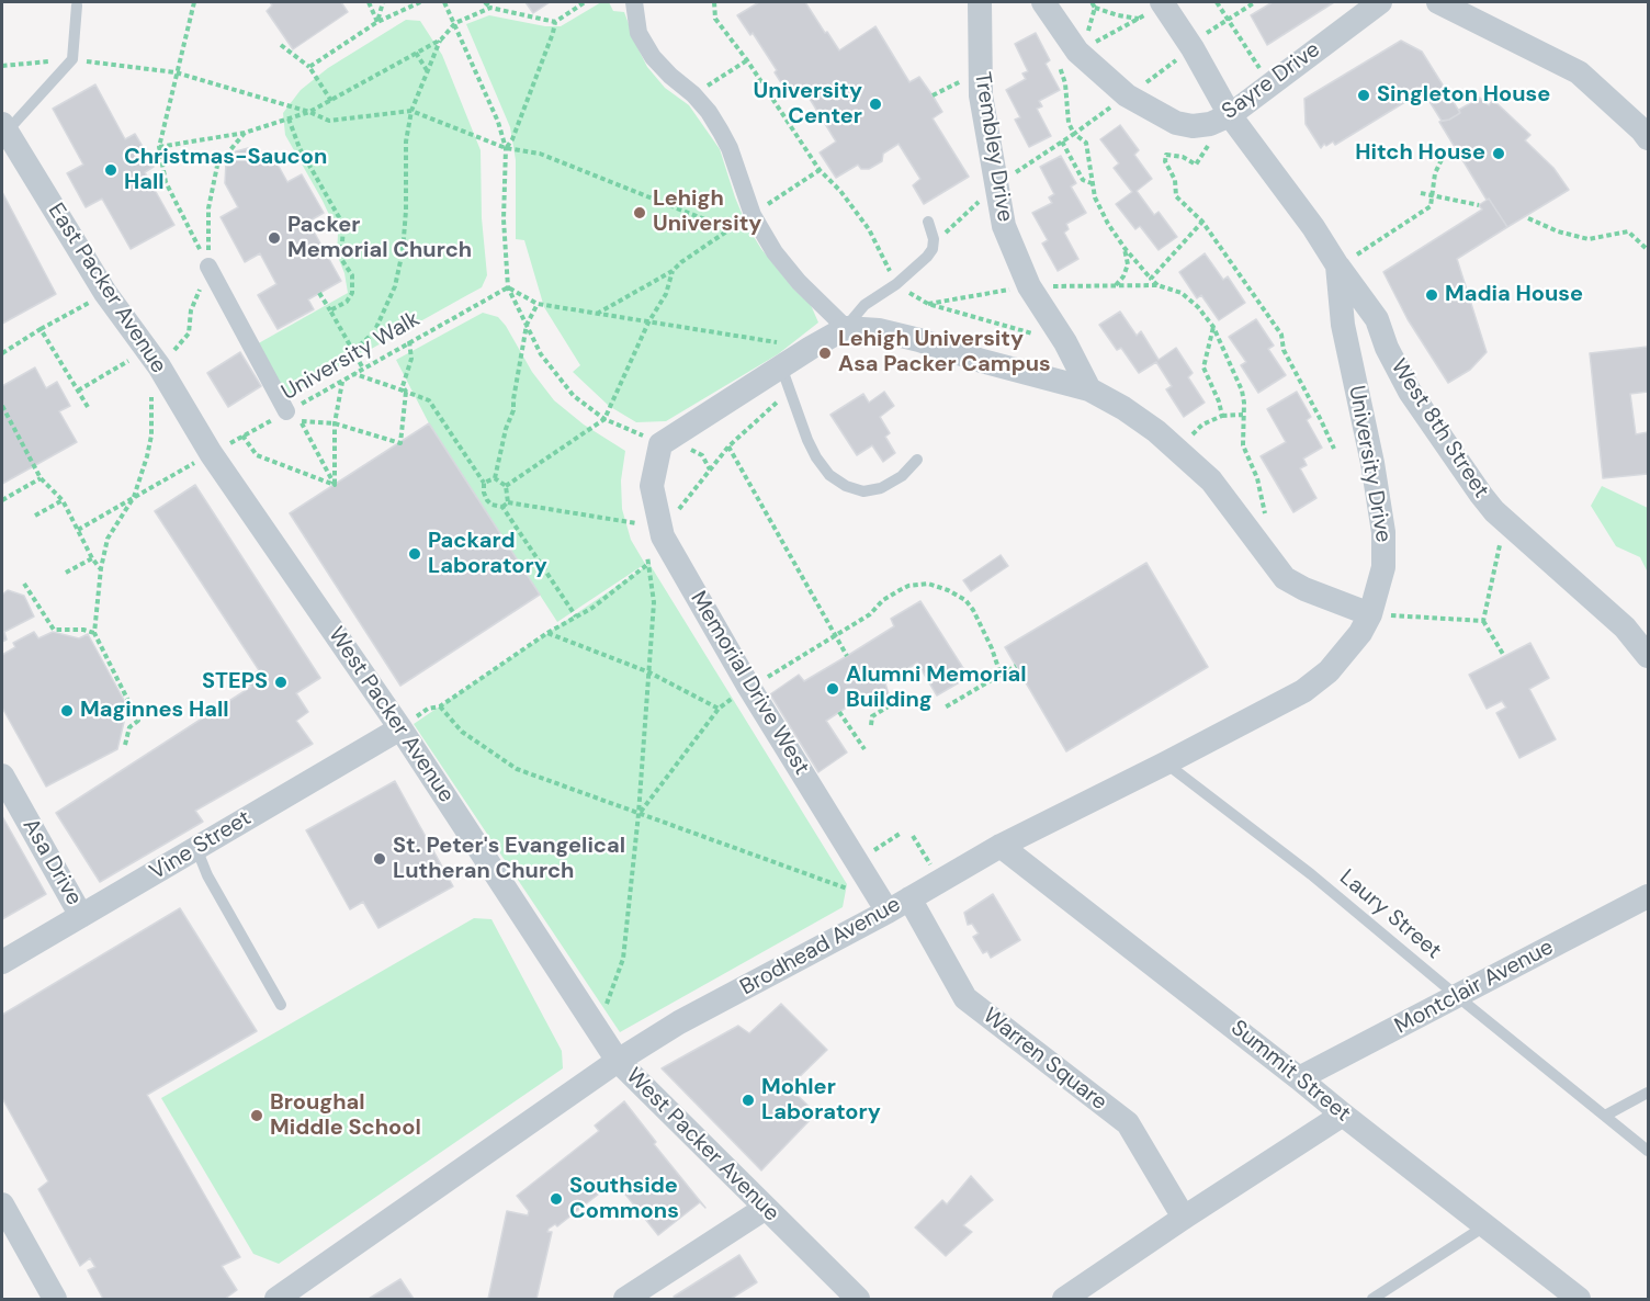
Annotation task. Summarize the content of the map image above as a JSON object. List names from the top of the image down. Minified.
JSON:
{"streets":{"street":["Sayre Drive","Trembley Drive","East Packer Avenue","West 8th Street","University Drive","Memorial Drive West","West Packer Avenue","Vine Street","Asa Drive","Brodhead Avenue","Montclair Avenue","Warren Square","Summit Street"],"lane":["Laury Street"],"path":["University Walk"]},"crossings":[["Sayre Drive","University Drive"],["East Packer Avenue","University Walk"],["East Packer Avenue","West Packer Avenue"],["University Walk","West Packer Avenue"],["West 8th Street","University Drive"],["University Drive","Brodhead Avenue"],["Memorial Drive West","Brodhead Avenue"],["West Packer Avenue","Vine Street"],["West Packer Avenue","Brodhead Avenue"],["Vine Street","Asa Drive"],["Laury Street","Brodhead Avenue"],["Laury Street","Montclair Avenue"],["Brodhead Avenue","Warren Square"],["Brodhead Avenue","Summit Street"],["Montclair Avenue","Summit Street"]],"places":["Singleton House","University Center","Hitch House","Christmas-Saucon Hall","Lehigh University","Packer Memorial Church","Madia House","Lehigh University Asa Packer Campus","Packard Laboratory","STEPS","Alumni Memorial Building","Maginnes Hall","St. Peter's Evangelical Lutheran Church","Mohler Laboratory","Broughal Middle School","Southside Commons"]}
